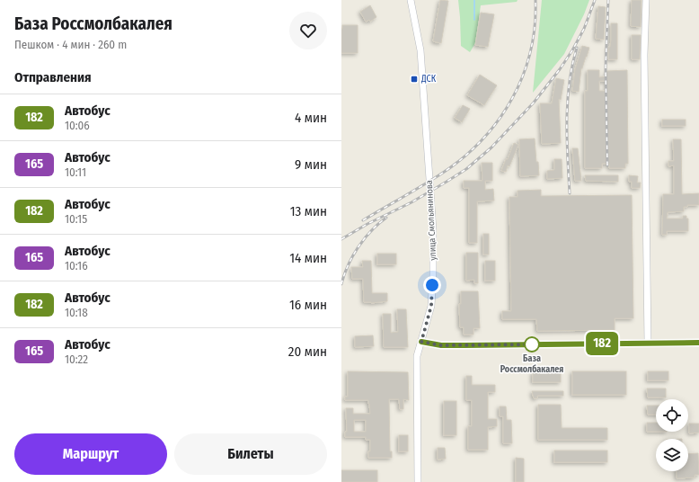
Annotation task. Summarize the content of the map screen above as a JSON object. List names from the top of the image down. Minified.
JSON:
{"streets":{"street":["улица Смольянинова"]},"places":{"transit":["ДСК"],"other":["База Россмолбакалея"]},"lines":["bus line 182"],"page":{"heading":[["База Россмолбакалея","Пешком · 4 мин · 260 m"],"Отправления"],"on_map":"182","list":[{"mark":"182","name":"Автобус","note":"10:06","value":"4 мин"},{"mark":"165","name":"Автобус","note":"10:11","value":"9 мин"},{"mark":"182","name":"Автобус","note":"10:15","value":"13 мин"},{"mark":"165","name":"Автобус","note":"10:16","value":"14 мин"},{"mark":"182","name":"Автобус","note":"10:18","value":"16 мин"},{"mark":"165","name":"Автобус","note":"10:22","value":"20 мин"}],"buttons":["Маршрут","Билеты"]}}
